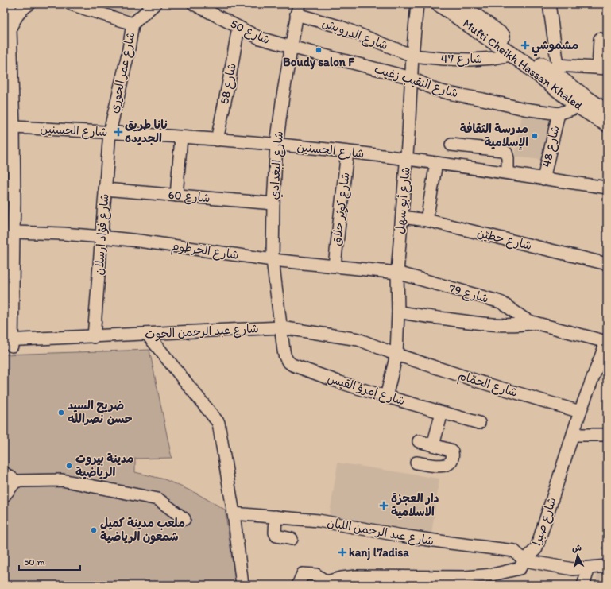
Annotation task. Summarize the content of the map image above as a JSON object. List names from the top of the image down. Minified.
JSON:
{"streets":{"main road":["Mufti Cheikh Hassan Khaled"],"street":["شارع 50","شارع الدرويش","شارع 47","شارع عمر الحوري","شارع النقيب زغيب","شارع 58","شارع الحسنين","شارع 48","شارع البغدادي","شارع 60","شارع أبو سهل","شارع كوثر حلاق","شارع فؤاد ارسلان","شارع حطيّن","شارع الخرطوم","شارع 79","شارع عبد الرحمن الحوت","شارع الحمّام","شارع إمرؤ القيس","شارع صبرا","شارع عبد الرحمن اللبان"]},"crossings":[["شارع 50","شارع النقيب زغيب"],["شارع 50","شارع 58"],["شارع 50","شارع البغدادي"],["شارع الدرويش","شارع 47"],["شارع الدرويش","شارع البغدادي"],["شارع الدرويش","شارع أبو سهل"],["شارع 47","Mufti Cheikh Hassan Khaled"],["شارع 47","شارع أبو سهل"],["Mufti Cheikh Hassan Khaled","شارع النقيب زغيب"],["شارع عمر الحوري","شارع الحسنين"],["شارع عمر الحوري","شارع فؤاد ارسلان"],["شارع النقيب زغيب","شارع 48"],["شارع النقيب زغيب","شارع البغدادي"],["شارع النقيب زغيب","شارع أبو سهل"],["شارع 58","شارع الحسنين"],["شارع الحسنين","شارع 48"],["شارع الحسنين","شارع البغدادي"],["شارع الحسنين","شارع أبو سهل"],["شارع الحسنين","شارع كوثر حلاق"],["شارع الحسنين","شارع فؤاد ارسلان"],["شارع البغدادي","شارع 60"],["شارع البغدادي","شارع الخرطوم"],["شارع البغدادي","شارع عبد الرحمن الحوت"],["شارع البغدادي","شارع إمرؤ القيس"],["شارع 60","شارع فؤاد ارسلان"],["شارع أبو سهل","شارع حطيّن"],["شارع أبو سهل","شارع الخرطوم"],["شارع أبو سهل","شارع 79"],["شارع أبو سهل","شارع عبد الرحمن الحوت"],["شارع أبو سهل","شارع الحمّام"],["شارع أبو سهل","شارع إمرؤ القيس"],["شارع كوثر حلاق","شارع الخرطوم"],["شارع فؤاد ارسلان","شارع الخرطوم"],["شارع فؤاد ارسلان","شارع عبد الرحمن الحوت"],["شارع الخرطوم","شارع 79"],["شارع عبد الرحمن الحوت","شارع الحمّام"],["شارع عبد الرحمن الحوت","شارع إمرؤ القيس"],["شارع الحمّام","شارع صبرا"],["شارع صبرا","شارع عبد الرحمن اللبان"]],"places":{"health":["مشموشي","نانا طريق الجديده","دار العجزة الاسلامية","kanj l7adisa"],"other":["Boudy salon F","مدرسة الثقافة الإسلامية","ضريح السيد حسن نصرالله","مدينة بيروت الرياضية","ملعب مدينة كميل شمعون الرياضية"]},"scale_bar":"50 m","north":"top"}
